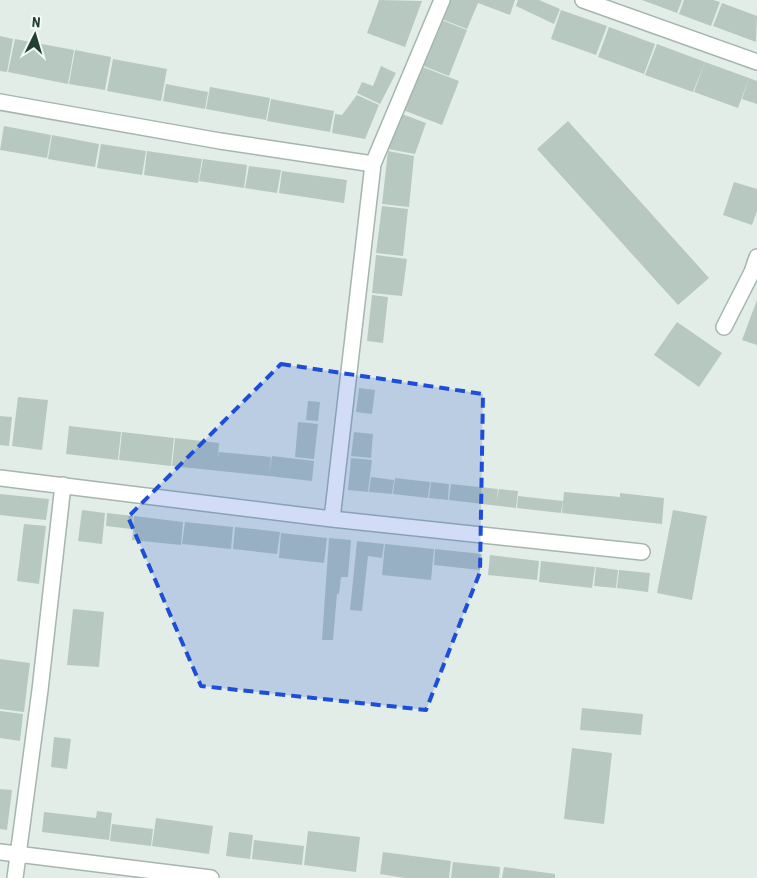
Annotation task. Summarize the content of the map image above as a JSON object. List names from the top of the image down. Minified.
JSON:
{"north":"top"}
